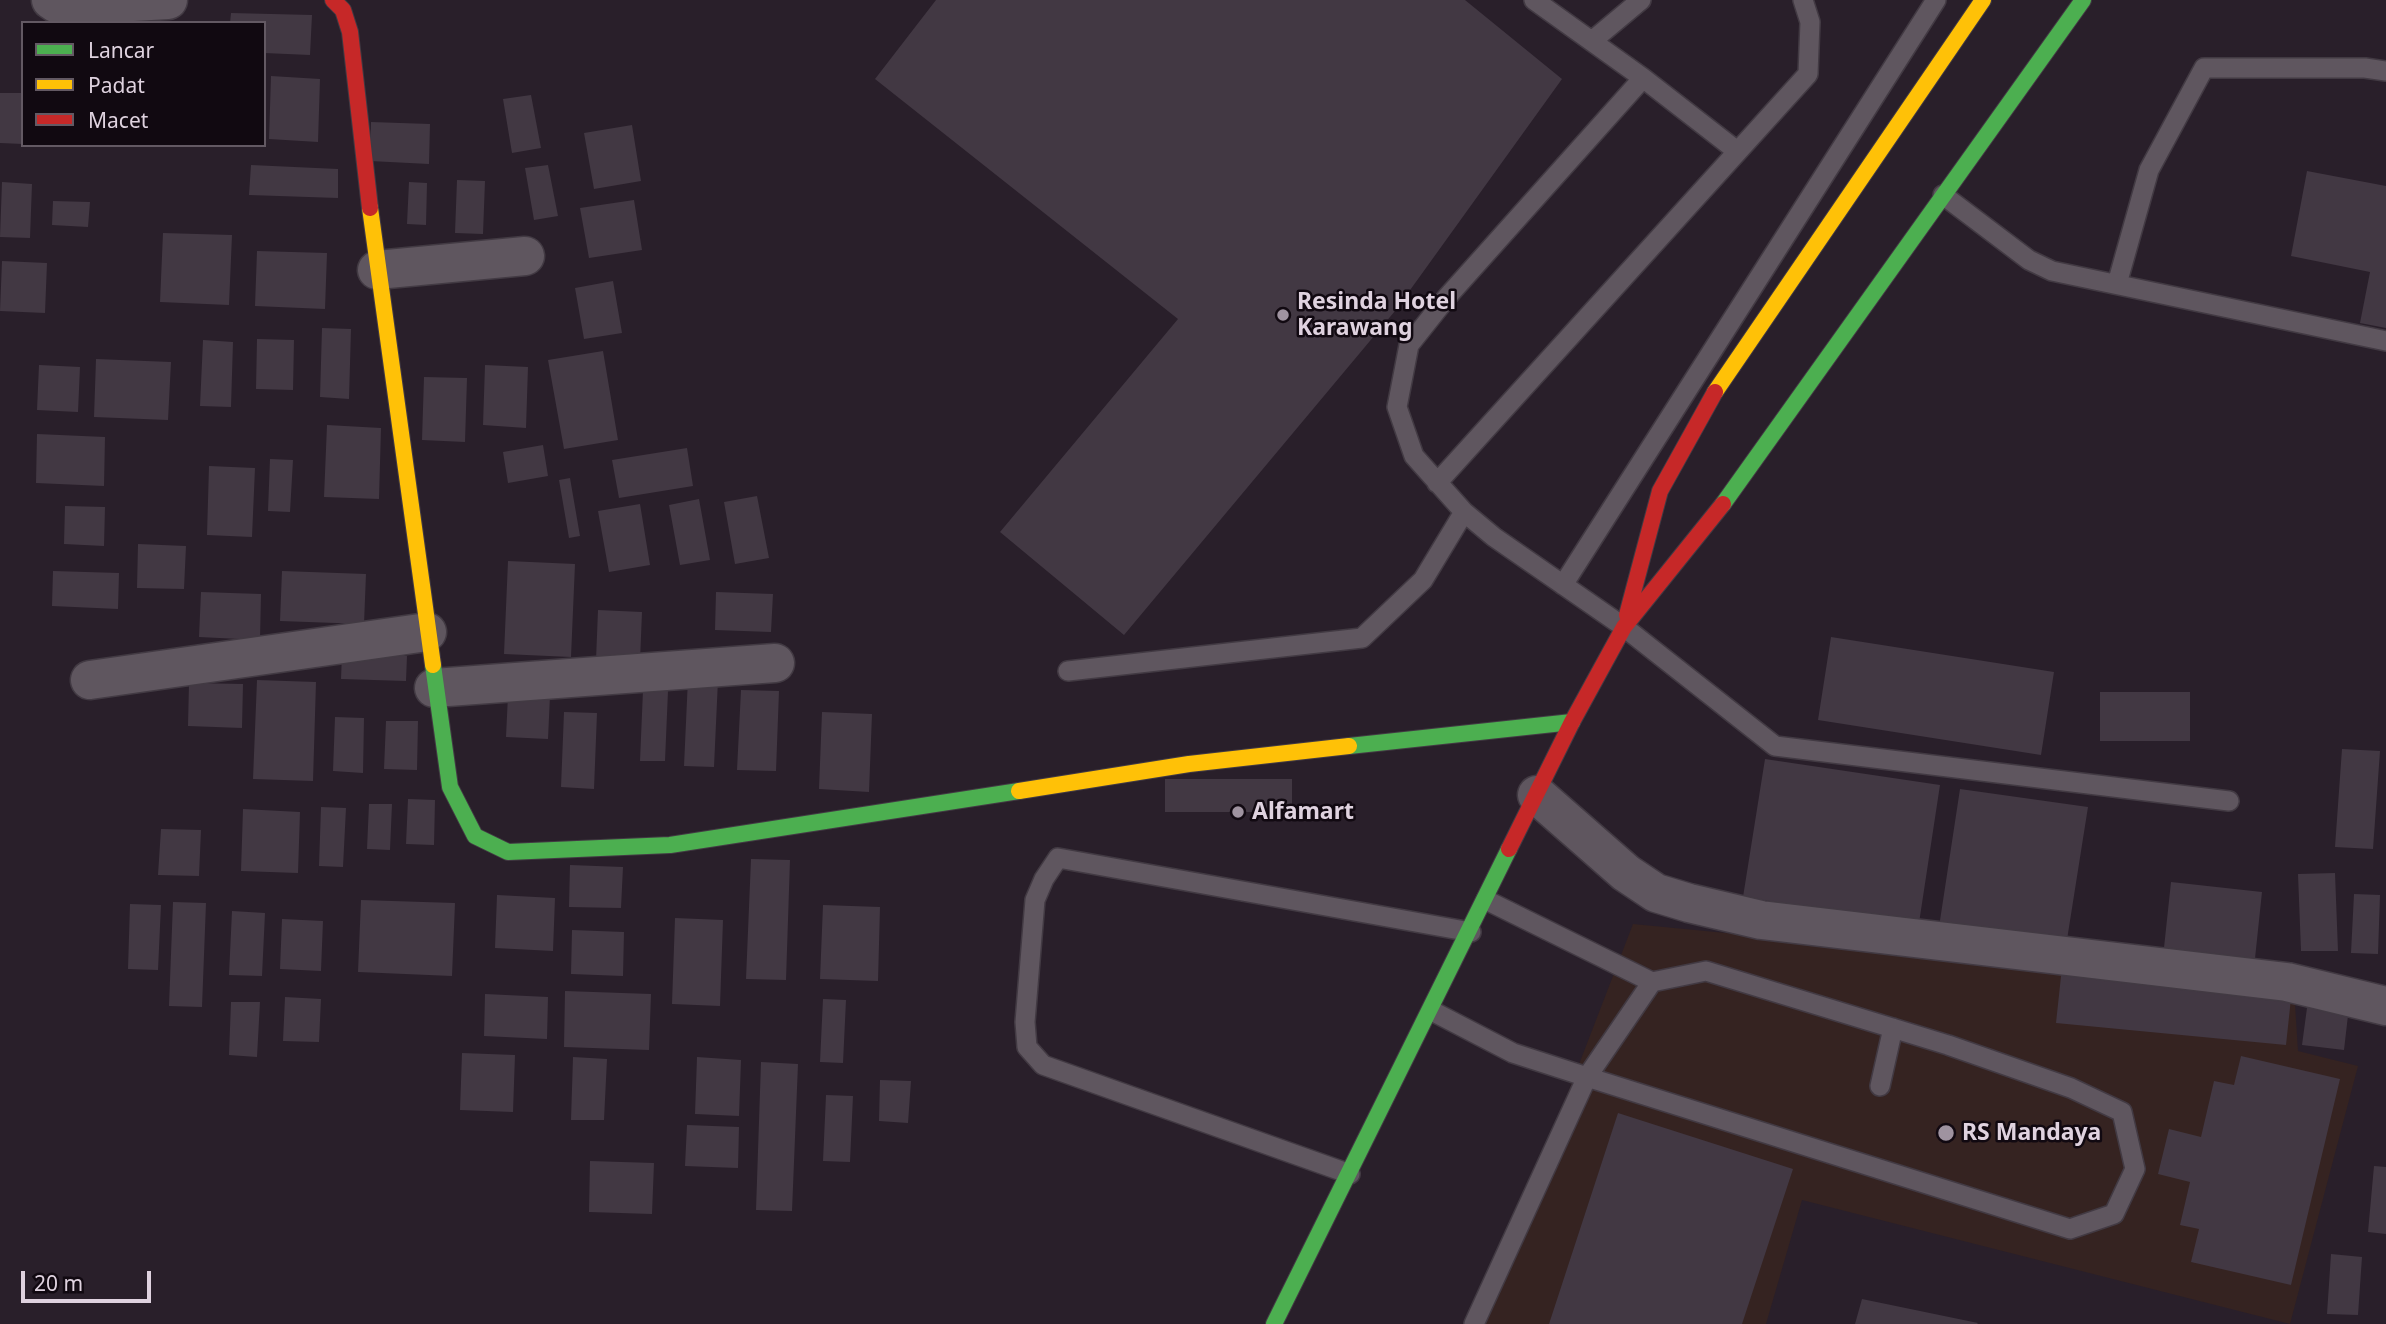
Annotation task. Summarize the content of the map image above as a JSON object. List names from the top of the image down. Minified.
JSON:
{"places":["Resinda Hotel Karawang","Alfamart","RS Mandaya"],"legend":["Lancar","Padat","Macet"],"scale_bar":"20 m"}
